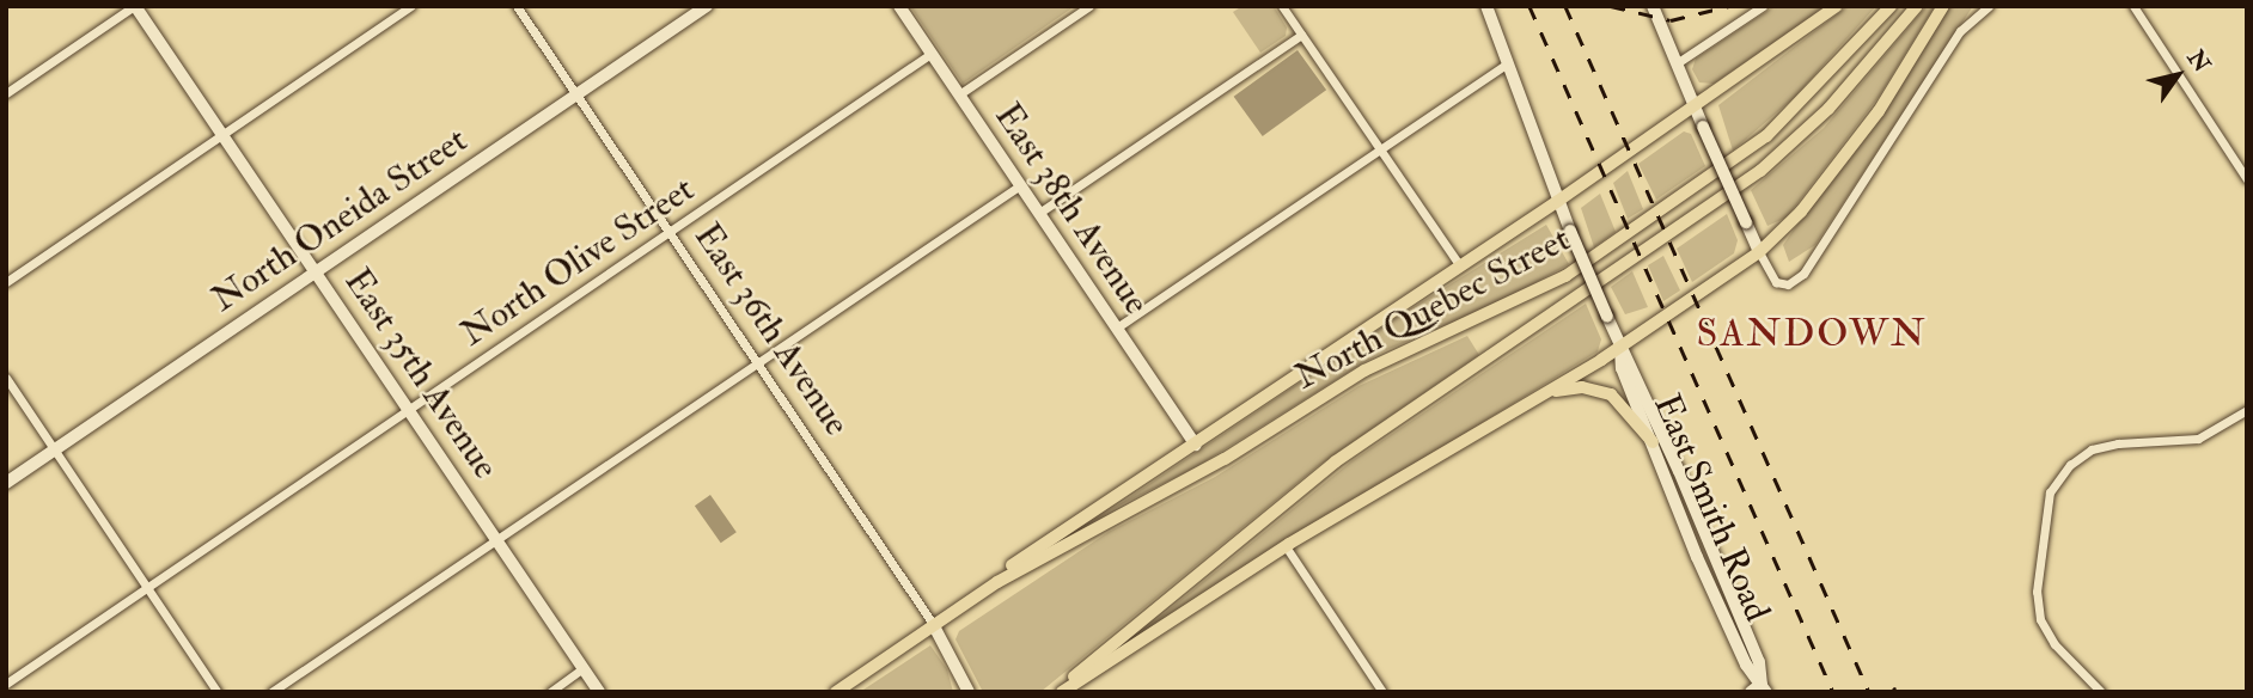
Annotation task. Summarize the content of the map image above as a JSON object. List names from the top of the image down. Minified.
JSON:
{"streets":{"main road":["North Quebec Street"],"street":["East 38th Avenue","North Oneida Street","North Olive Street","East 36th Avenue","East 35th Avenue","East Smith Road"]},"crossings":[["East 38th Avenue","North Olive Street"],["North Oneida Street","East 36th Avenue"],["North Oneida Street","East 35th Avenue"],["North Olive Street","East 36th Avenue"],["North Olive Street","East 35th Avenue"],["North Quebec Street","East 36th Avenue"]],"districts":["SANDOWN"],"north":"top right"}
